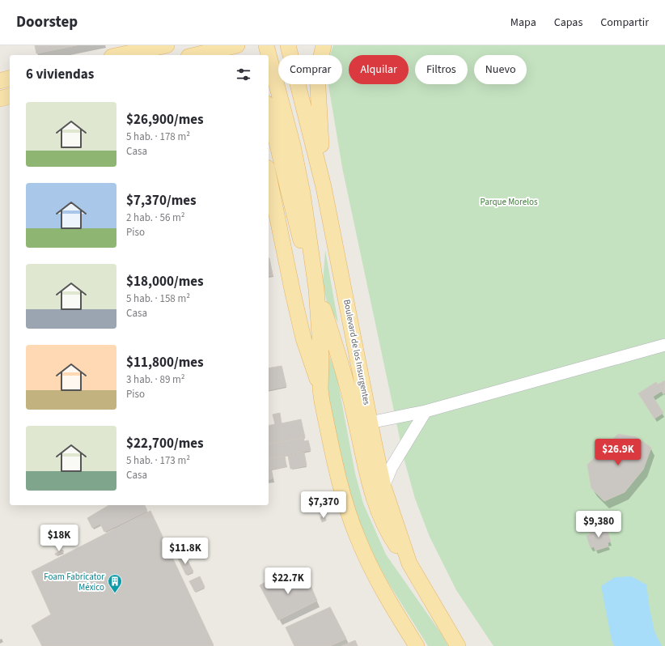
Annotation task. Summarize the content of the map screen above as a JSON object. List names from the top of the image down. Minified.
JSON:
{"streets":{"main road":["Boulevard de los Insurgentes"]},"parks":["Parque Morelos"],"places":{"building":["Foam Fabricator México"]},"page":{"header":"Doorstep","nav":["Mapa","Capas","Compartir"],"chip":["Comprar","Alquilar","Filtros","Nuevo"],"heading":"6 viviendas","list":[{"name":"$26,900/mes","note":"5 hab. · 178 m² · Casa"},{"name":"$7,370/mes","note":"2 hab. · 56 m² · Piso"},{"name":"$18,000/mes","note":"5 hab. · 158 m² · Casa"},{"name":"$11,800/mes","note":"3 hab. · 89 m² · Piso"},{"name":"$22,700/mes","note":"5 hab. · 173 m² · Casa"}],"price":["$26.9K","$7,370","$9,380","$18K","$11.8K","$22.7K"]}}
